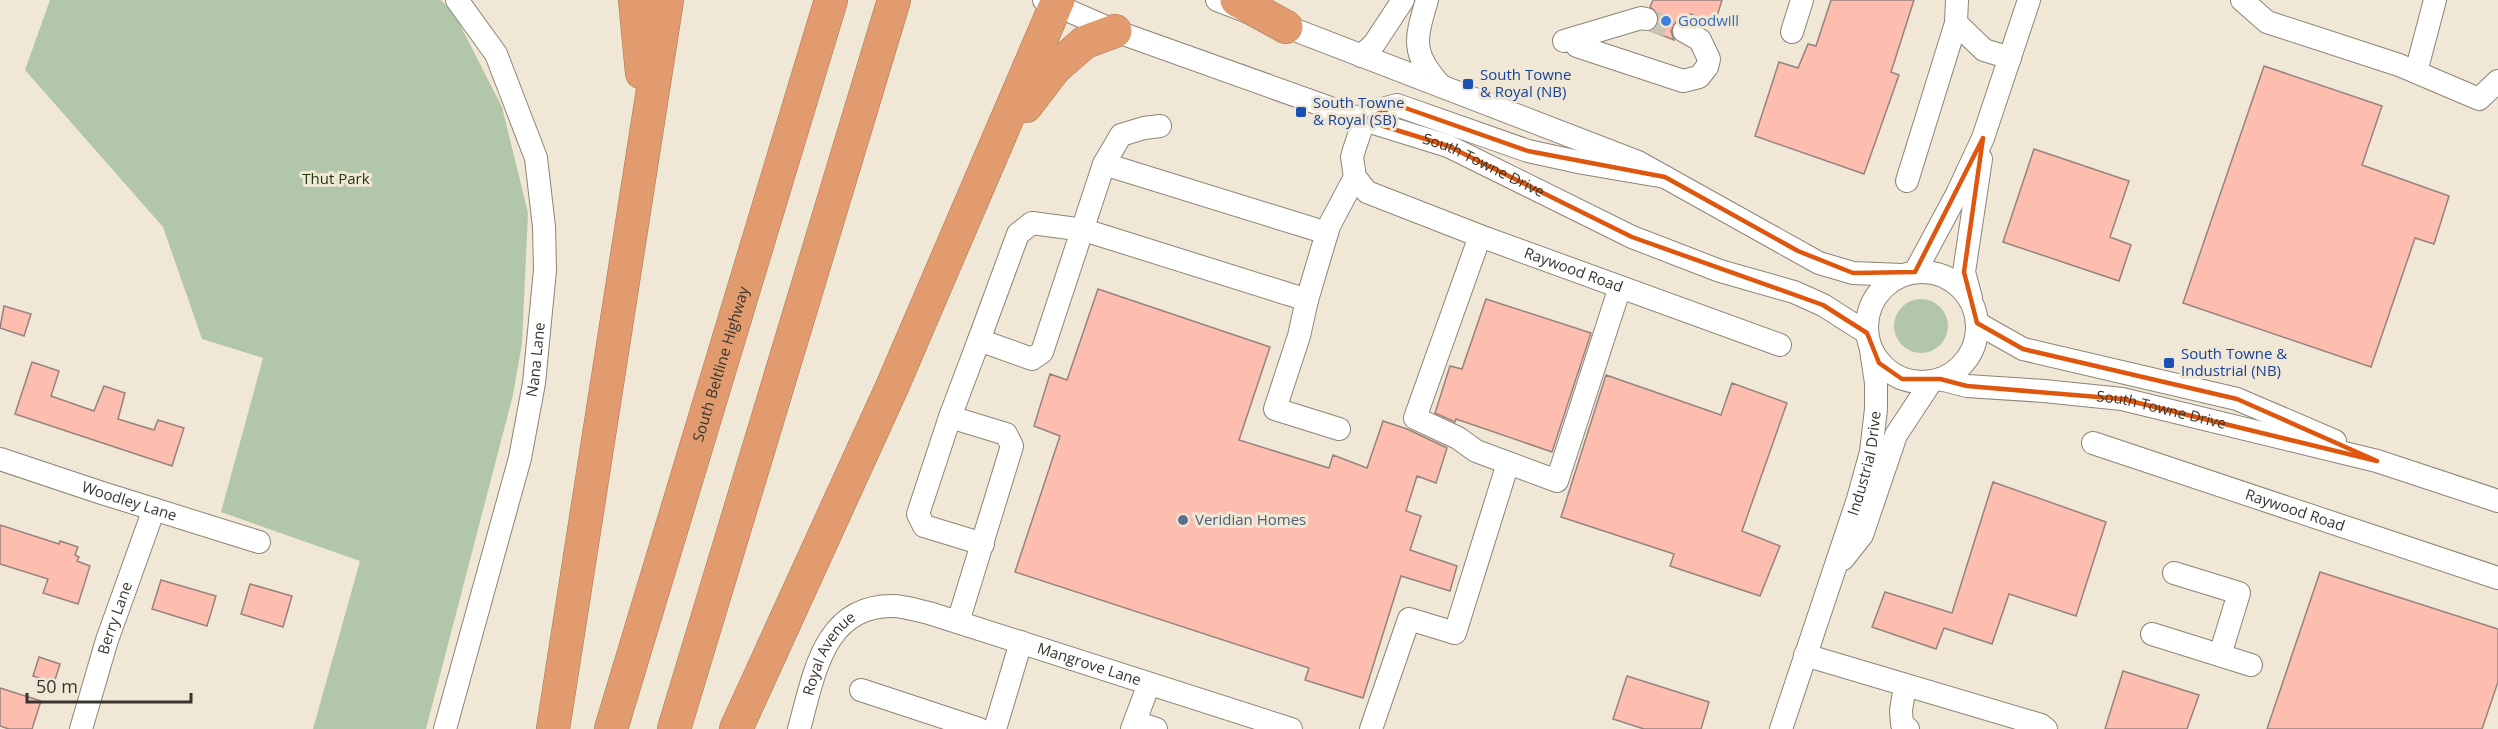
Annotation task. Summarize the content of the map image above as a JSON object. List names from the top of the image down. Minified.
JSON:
{"streets":{"highway":["South Beltline Highway"],"street":["South Towne Drive","Raywood Road","Nana Lane","Industrial Drive","Woodley Lane","Berry Lane","Royal Avenue","Mangrove Lane"]},"crossings":[["South Towne Drive","Industrial Drive"],["Woodley Lane","Berry Lane"],["Royal Avenue","Mangrove Lane"]],"parks":["Thut Park"],"places":{"other":["Goodwill","Veridian Homes"],"transit":["South Towne & Royal (NB)","South Towne & Royal (SB)","South Towne & Industrial (NB)"]},"scale_bar":"50 m"}
